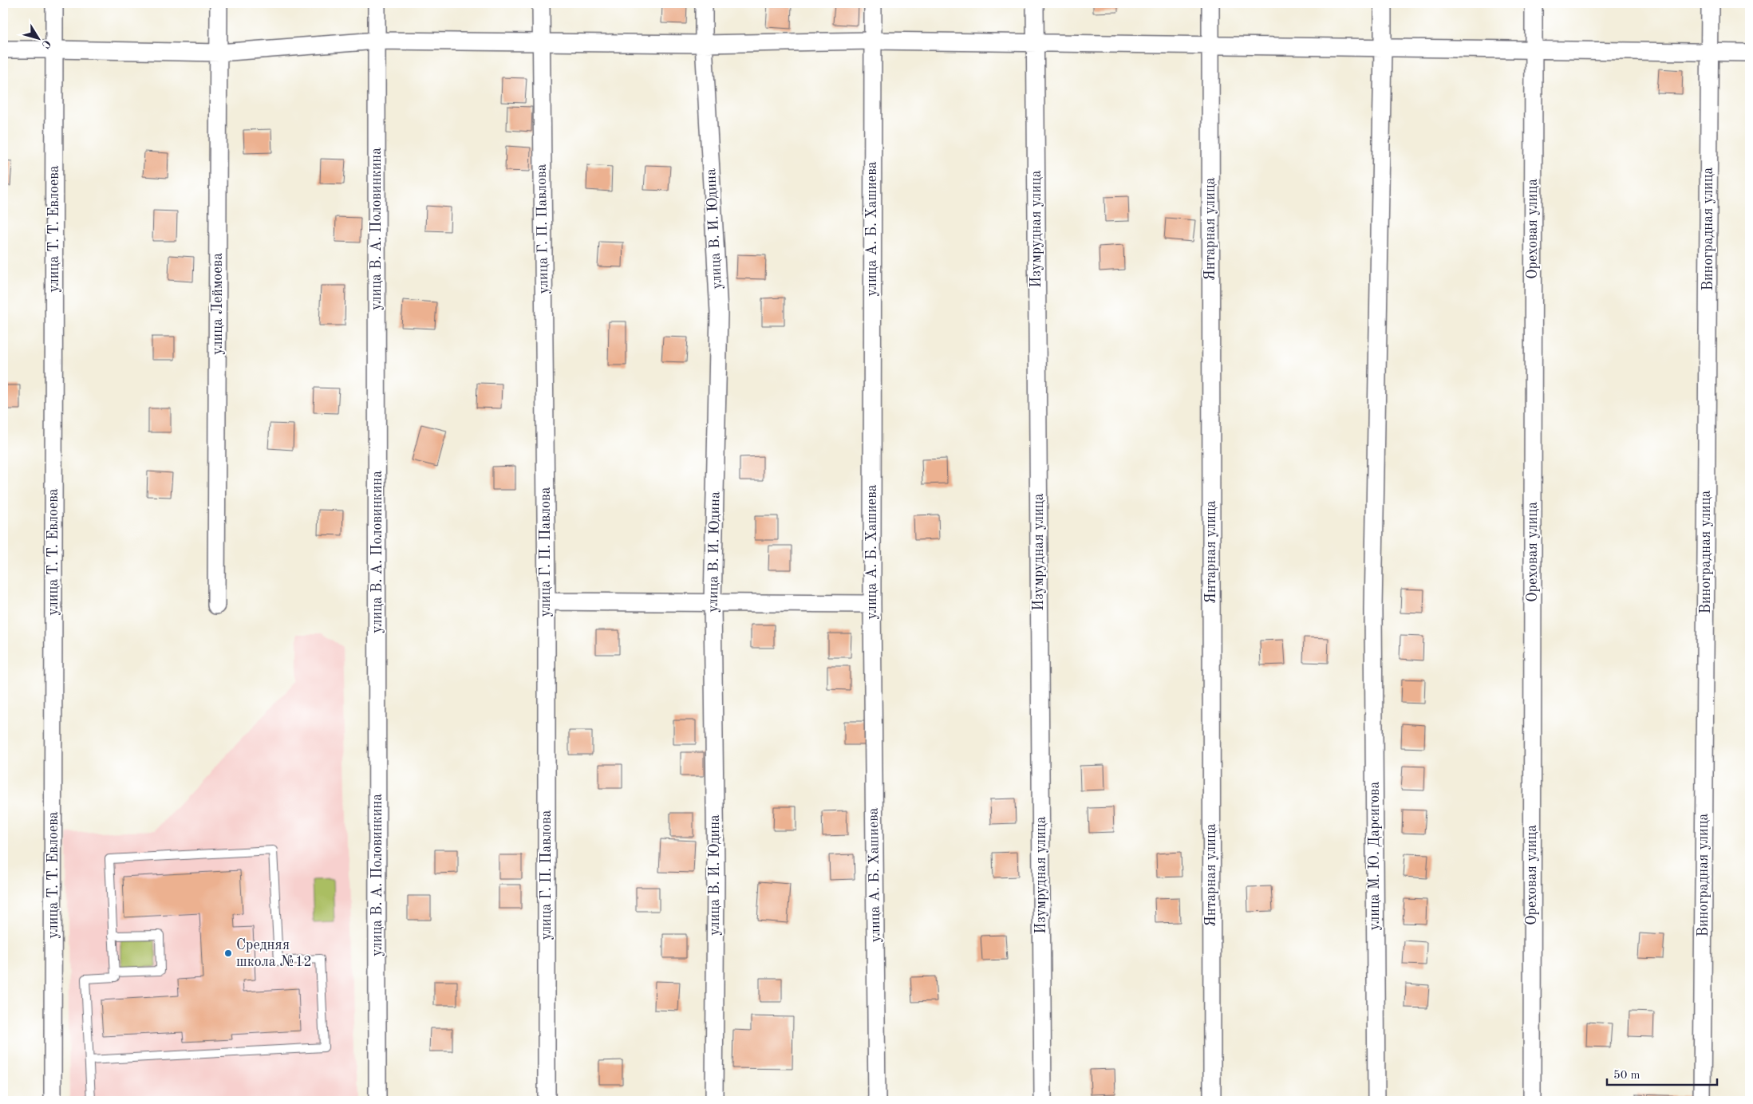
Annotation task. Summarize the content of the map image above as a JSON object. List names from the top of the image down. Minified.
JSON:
{"streets":{"street":["улица Т. Т. Евлоева","улица В. А. Половинкина","улица Г. П. Павлова","улица В. И. Юдина","улица А. Б. Хашиева","Изумрудная улица","Янтарная улица","Ореховая улица","Виноградная улица","улица Леймоева","улица М. Ю. Дарсигова"]},"places":["Средняя школа №12"],"scale_bar":"50 m","north":"bottom right"}
